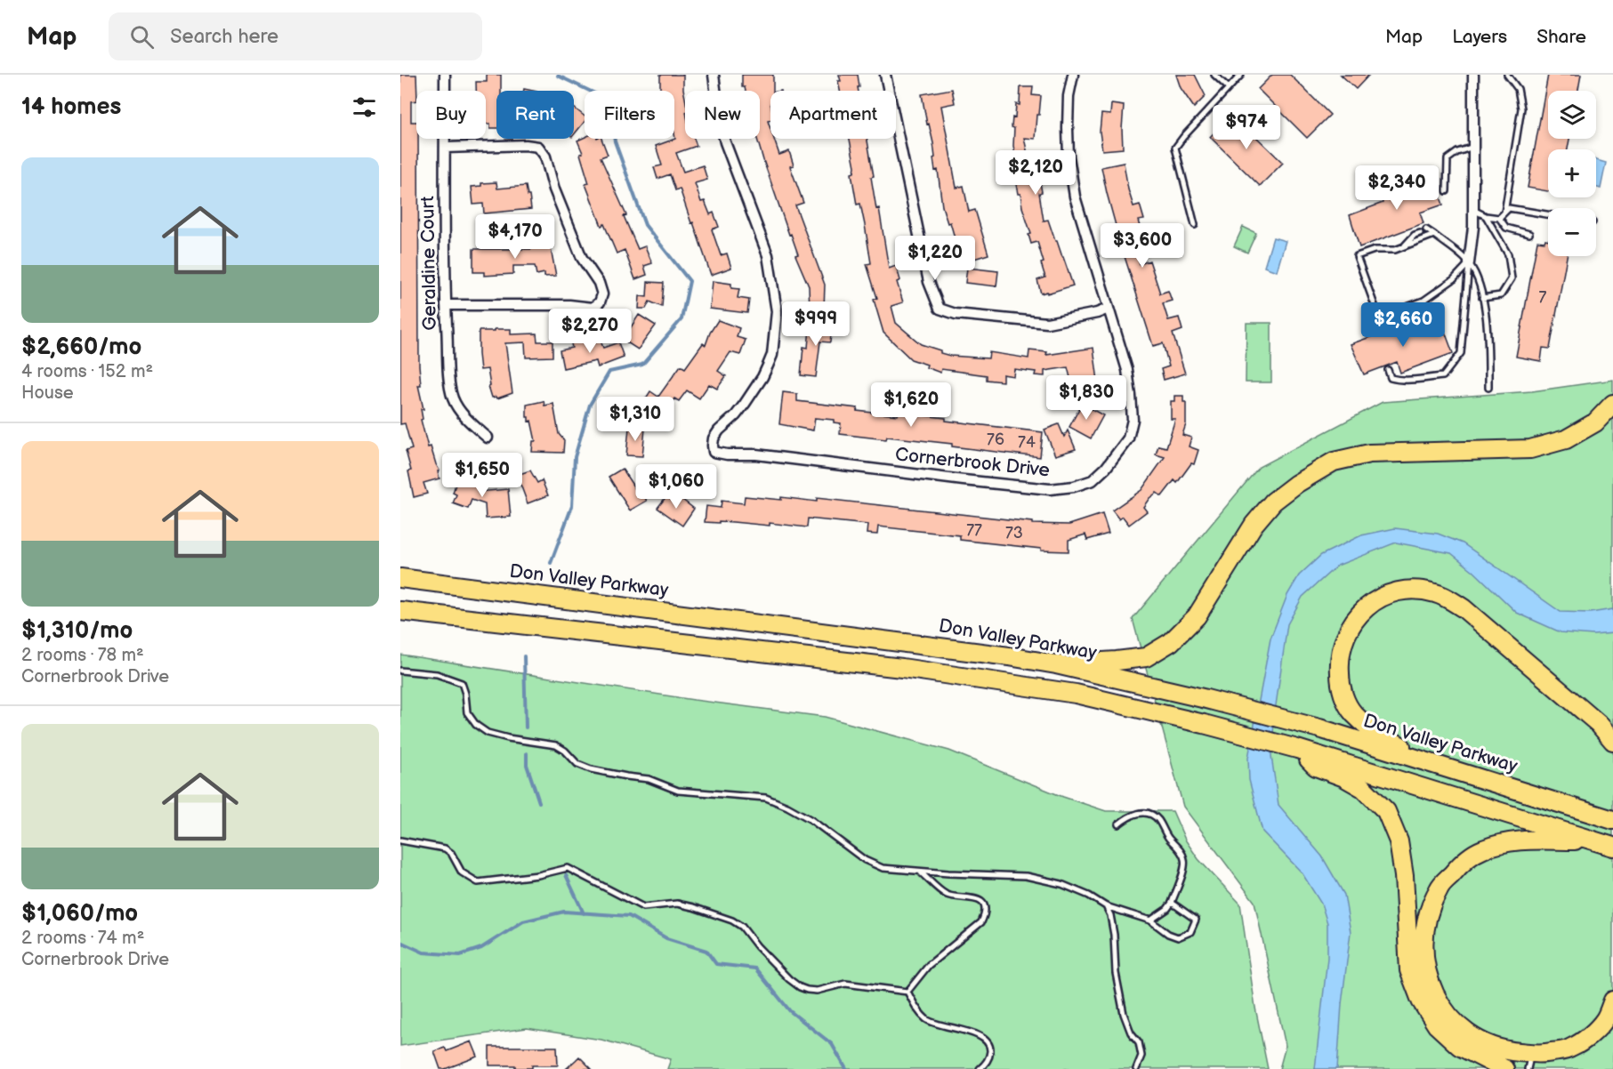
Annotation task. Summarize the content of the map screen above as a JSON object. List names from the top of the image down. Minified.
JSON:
{"streets":{"highway":["Don Valley Parkway"],"street":["Geraldine Court","Cornerbrook Drive"]},"house_numbers":["7","76","74","77","73"],"page":{"header":"Map","search":"Search here","nav":["Map","Layers","Share"],"heading":"14 homes","map_buttons":["+","−"],"chip":["Buy","Rent","Filters","New","Apartment"],"price":["$974","$2,120","$2,340","$4,170","$3,600","$1,220","$999","$2,660","$2,270","$1,830","$1,620","$1,310","$1,650","$1,060"],"list":[{"name":"$2,660/mo","note":"4 rooms · 152 m² · House"},{"name":"$1,310/mo","note":"2 rooms · 78 m² · Cornerbrook Drive"},{"name":"$1,060/mo","note":"2 rooms · 74 m² · Cornerbrook Drive"}]}}
